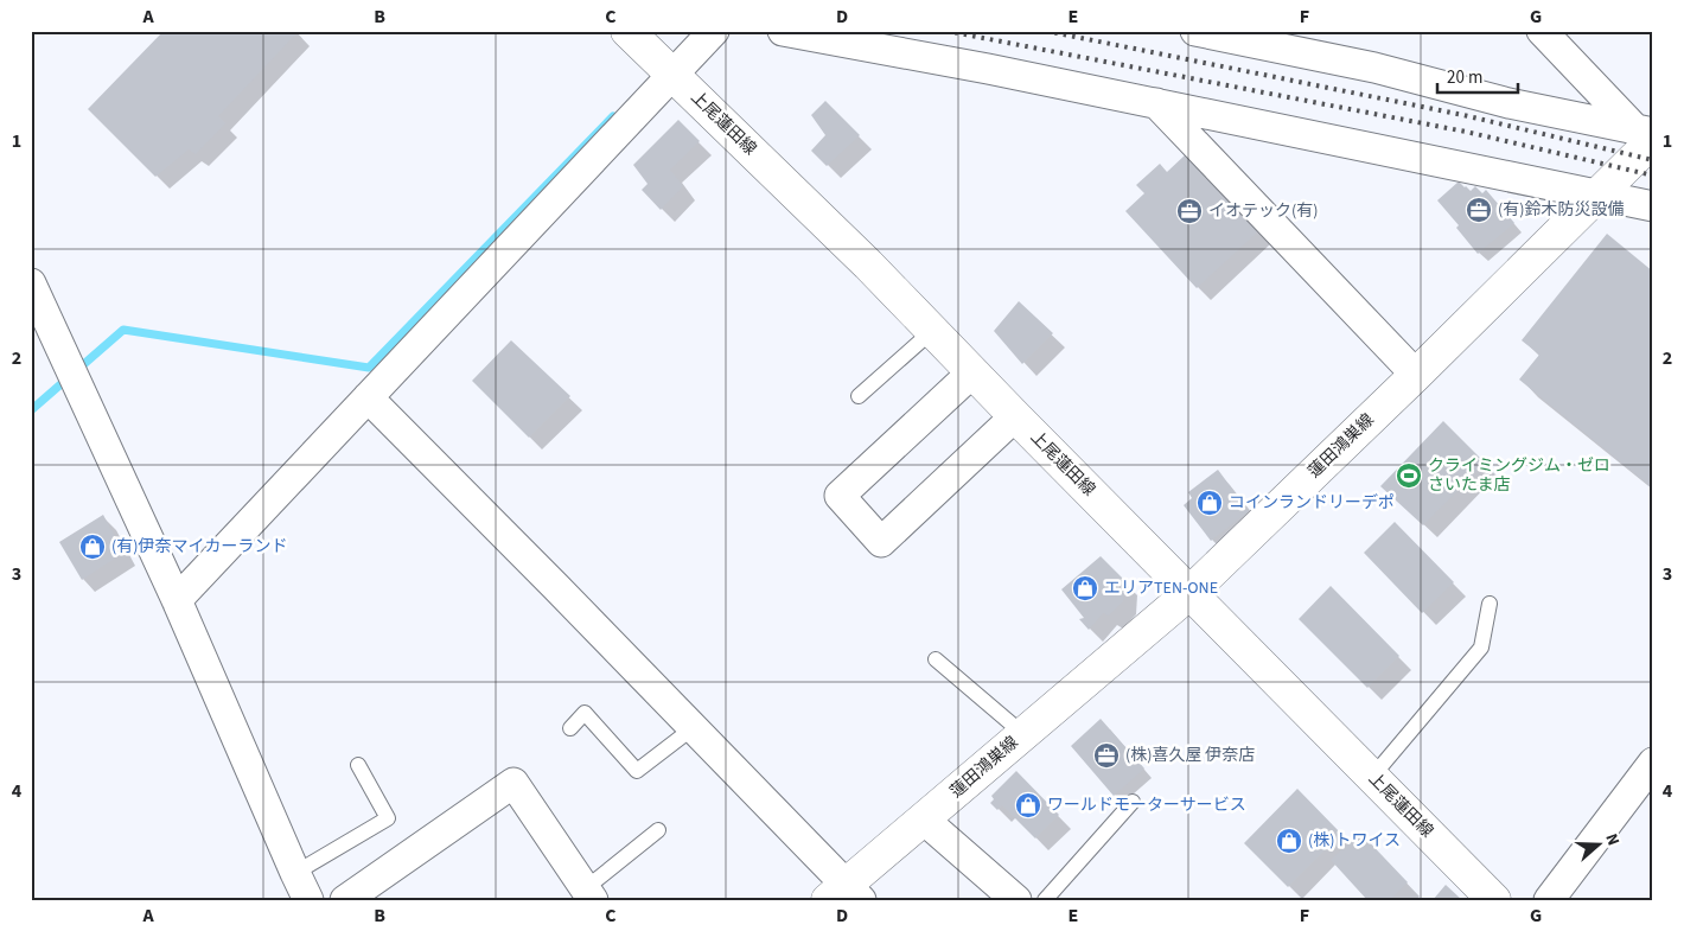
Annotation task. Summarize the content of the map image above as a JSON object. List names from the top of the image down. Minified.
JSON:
{"streets":{"main road":["上尾蓮田線","蓮田鴻巣線"]},"crossings":[["上尾蓮田線","蓮田鴻巣線"]],"places":{"office":["(有)鈴木防災設備","イオテック(有)","(株)喜久屋 伊奈店"],"sports":["クライミングジム・ゼロ さいたま店"],"shop":["コインランドリーデポ","(有)伊奈マイカーランド","エリアTEN-ONE","ワールドモーターサービス","(株)トワイス"]},"scale_bar":"20 m","north":"right","grid":{"columns":["A","B","C","D","E","F","G"],"rows":["1","2","3","4"]}}
